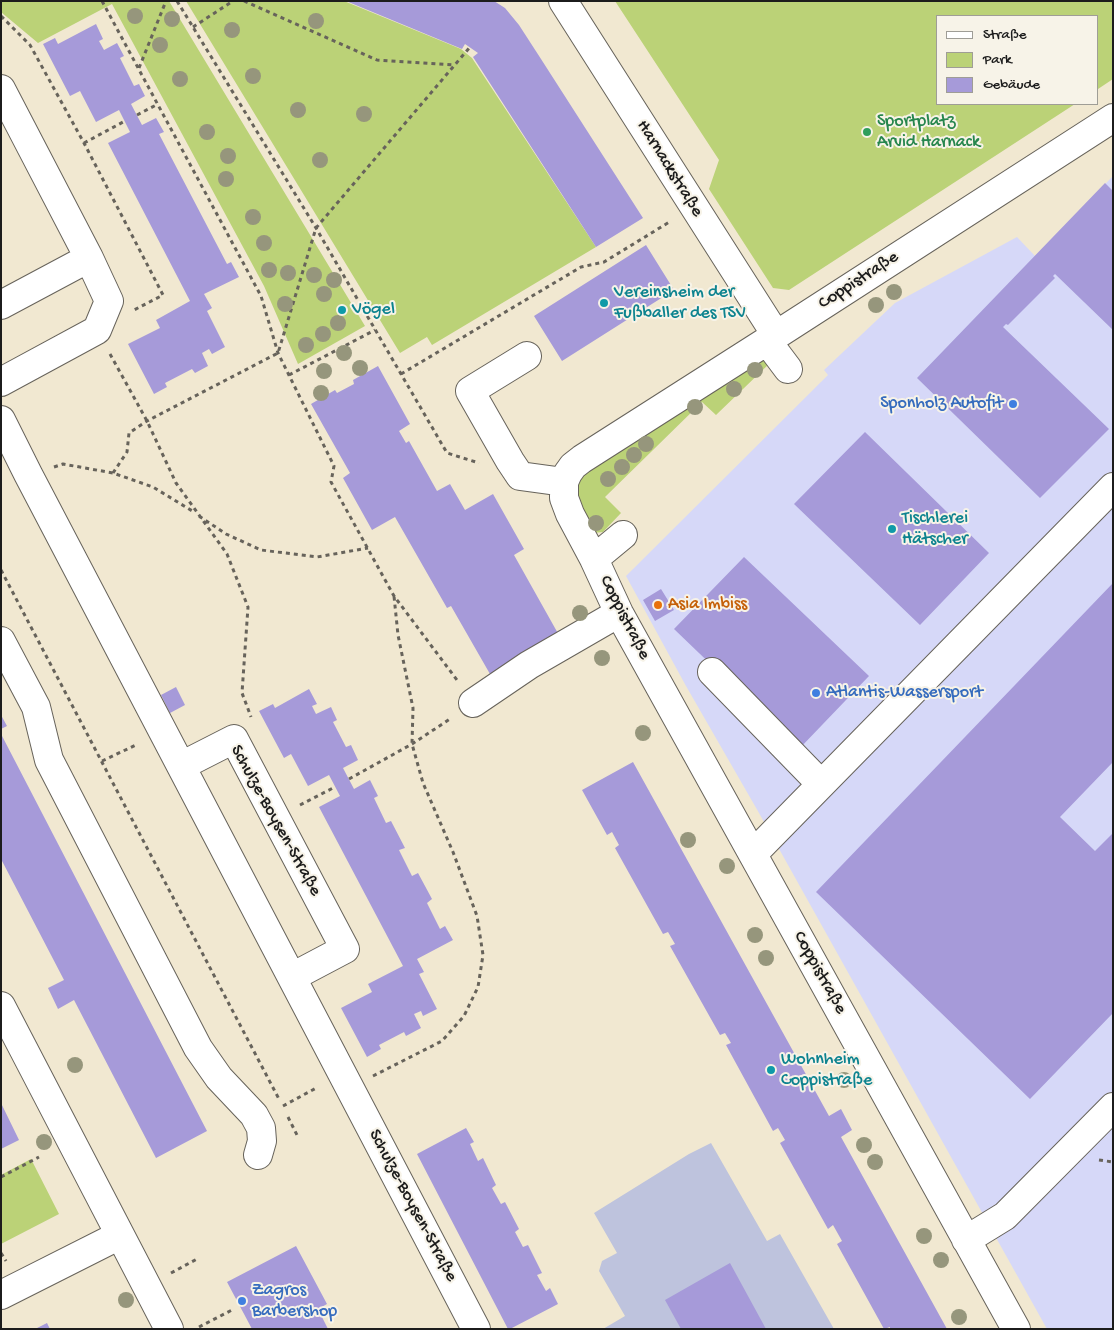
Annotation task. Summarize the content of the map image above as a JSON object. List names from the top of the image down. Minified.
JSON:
{"streets":{"street":["Harnackstraße","Coppistraße","Schulze-Boysen-Straße"]},"crossings":[["Harnackstraße","Coppistraße"]],"places":["Sportplatz Arvid Harnack","Vereinsheim der Fußballer des TSV","Vögel","Sponholz Autofit","Tischlerei Hätscher","Asia Imbiss","Atlantis-Wassersport","Wohnheim Coppistraße","Zagros Barbershop"],"legend":["Straße","Park","Gebäude"]}
